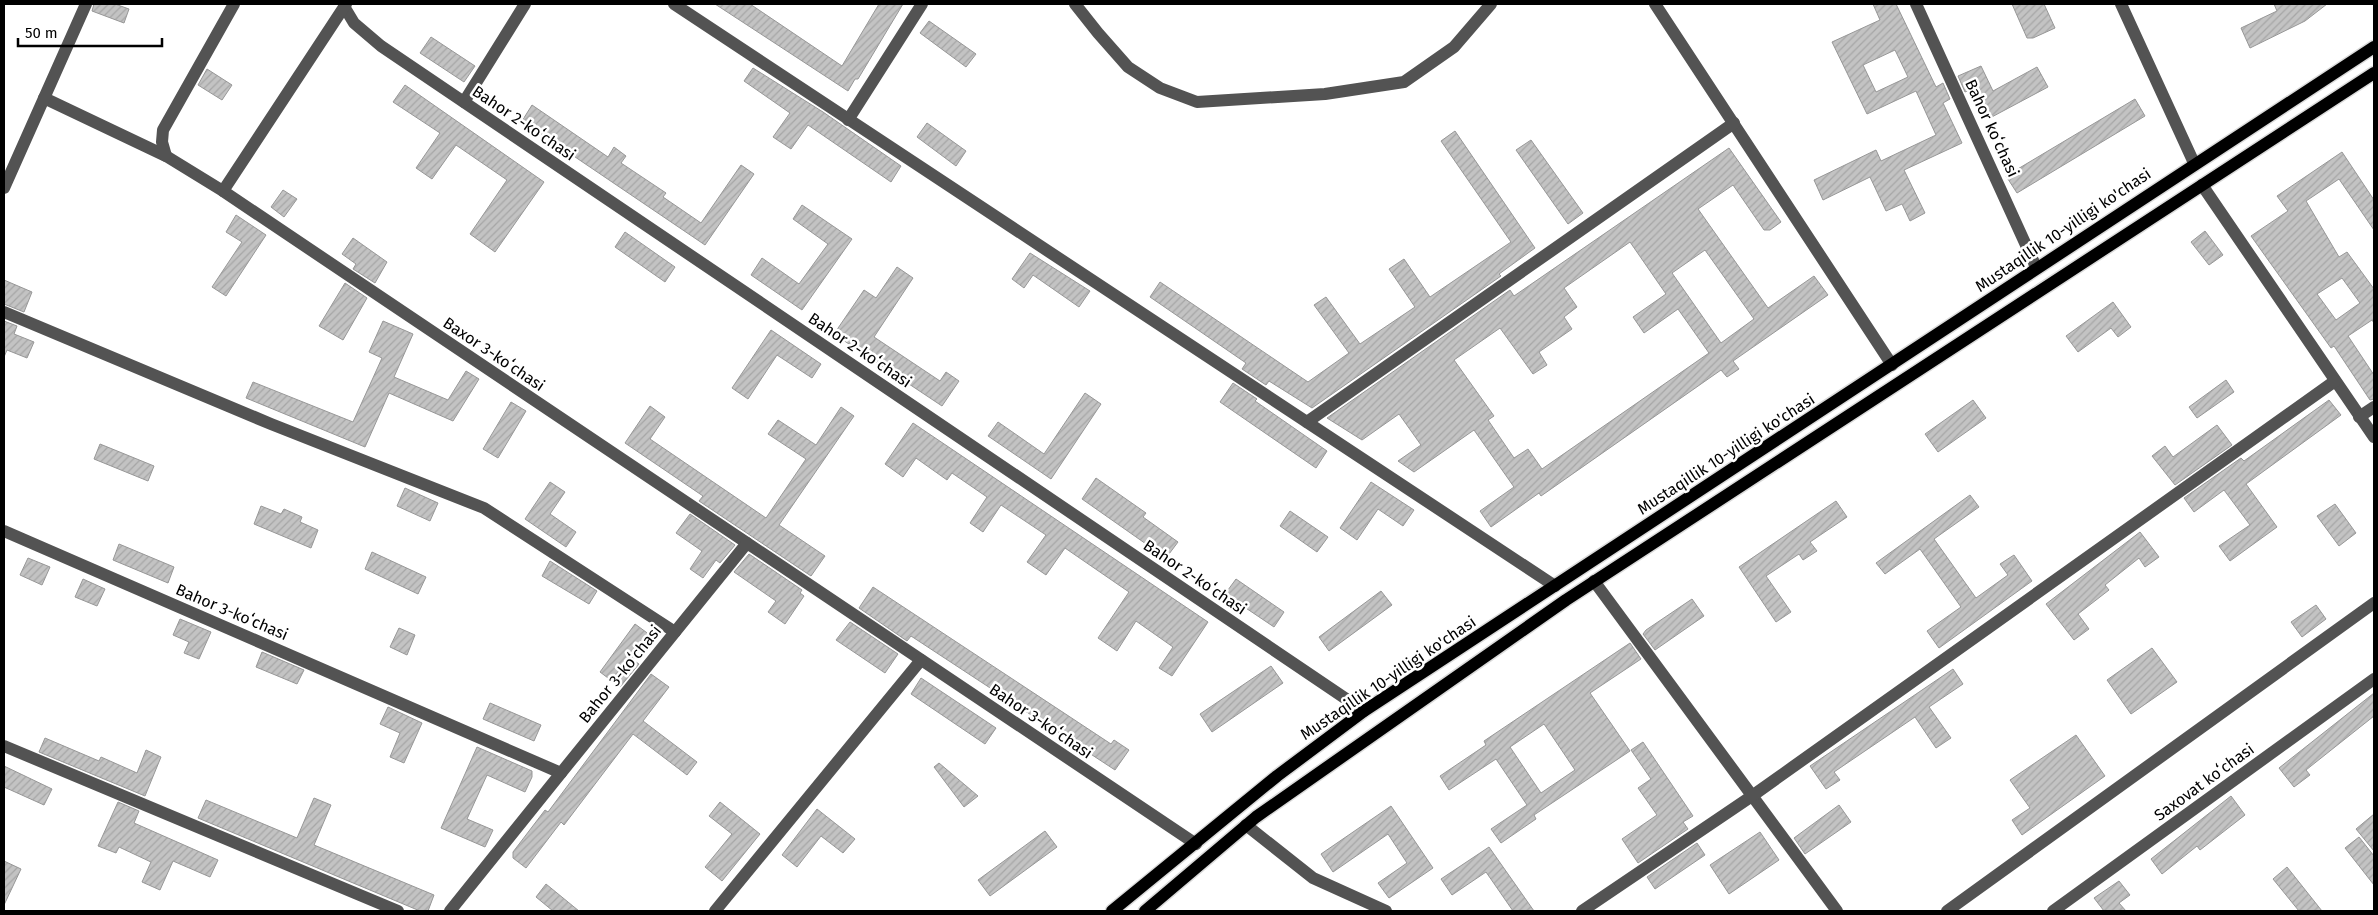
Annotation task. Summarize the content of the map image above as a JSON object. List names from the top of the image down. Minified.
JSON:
{"streets":{"main road":["Mustaqillik 10-yilligi ko'chasi"],"street":["Bahor 2-koʻchasi","Bahor koʻchasi","Baxor 3-koʻchasi","Bahor 3-koʻchasi","Saxovat koʻchasi"]},"crossings":[["Bahor 2-koʻchasi","Mustaqillik 10-yilligi ko'chasi"],["Bahor koʻchasi","Mustaqillik 10-yilligi ko'chasi"],["Mustaqillik 10-yilligi ko'chasi","Bahor 3-koʻchasi"],["Baxor 3-koʻchasi","Bahor 3-koʻchasi"]],"scale_bar":"50 m"}
